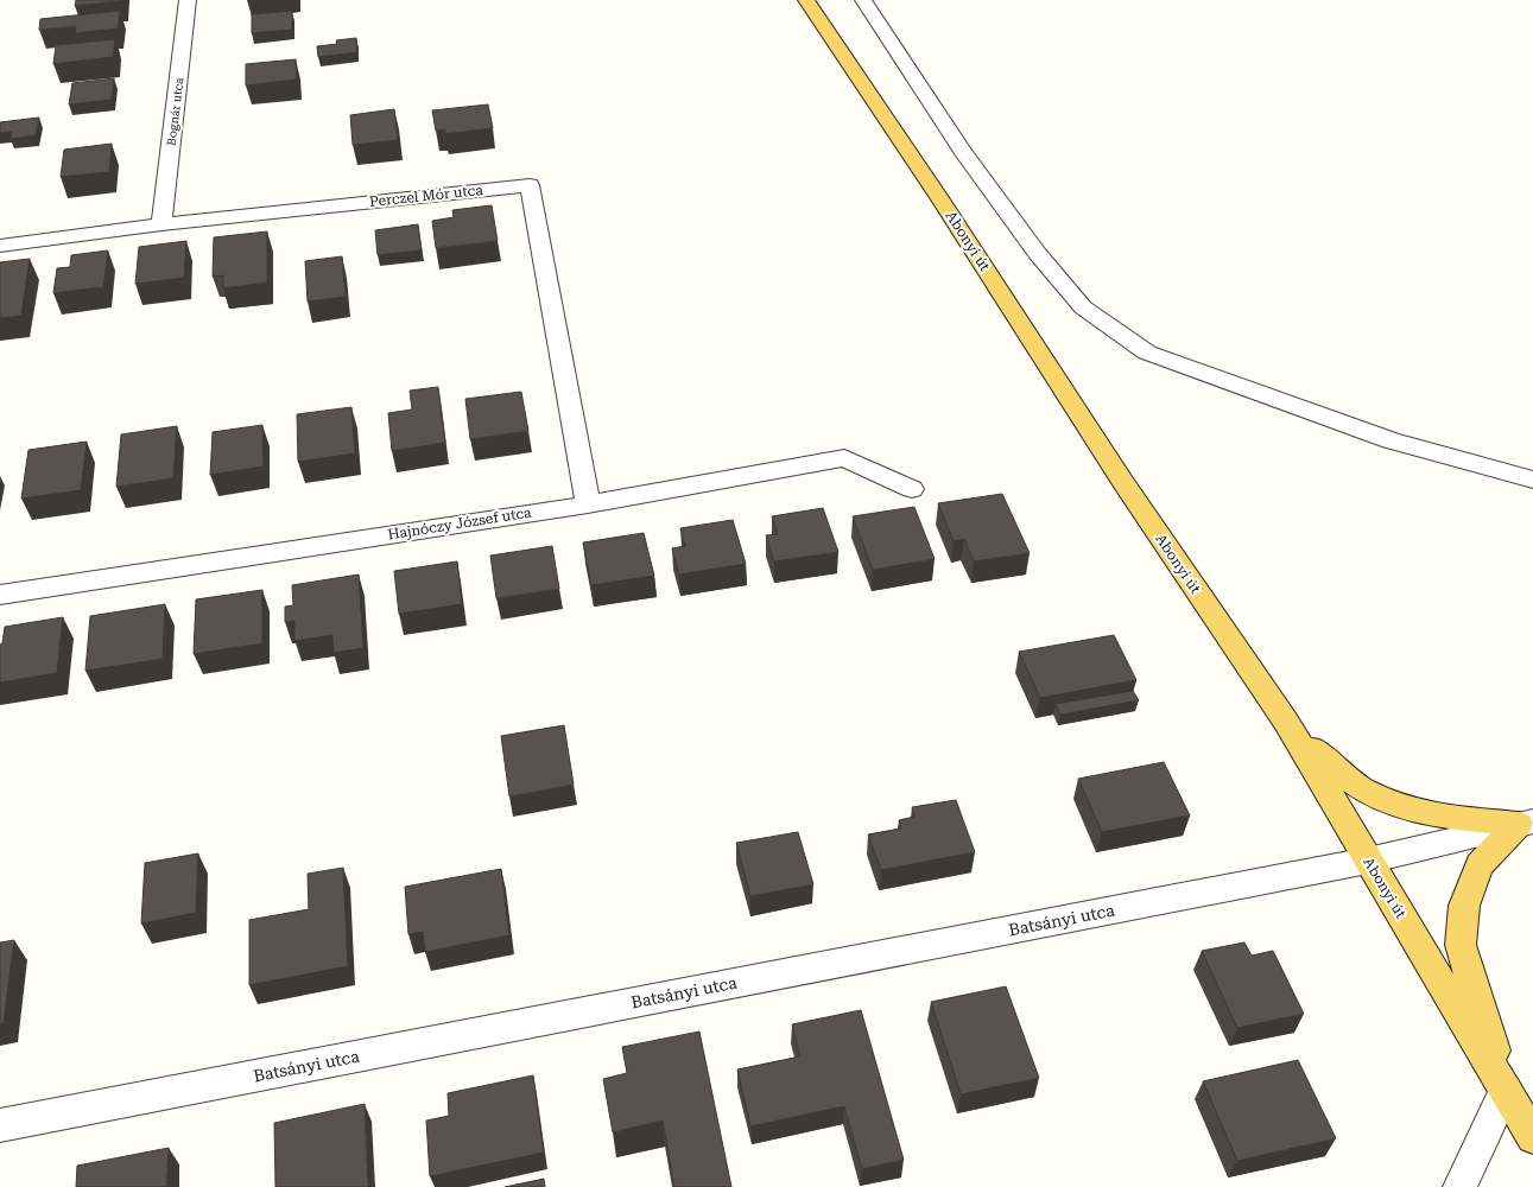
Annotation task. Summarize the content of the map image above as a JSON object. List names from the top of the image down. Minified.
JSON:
{"streets":{"main road":["Abonyi út"],"street":["Bognár utca","Perczel Mór utca","Hajnóczy József utca","Batsányi utca"]},"crossings":[["Bognár utca","Perczel Mór utca"],["Perczel Mór utca","Hajnóczy József utca"],["Abonyi út","Batsányi utca"]]}
